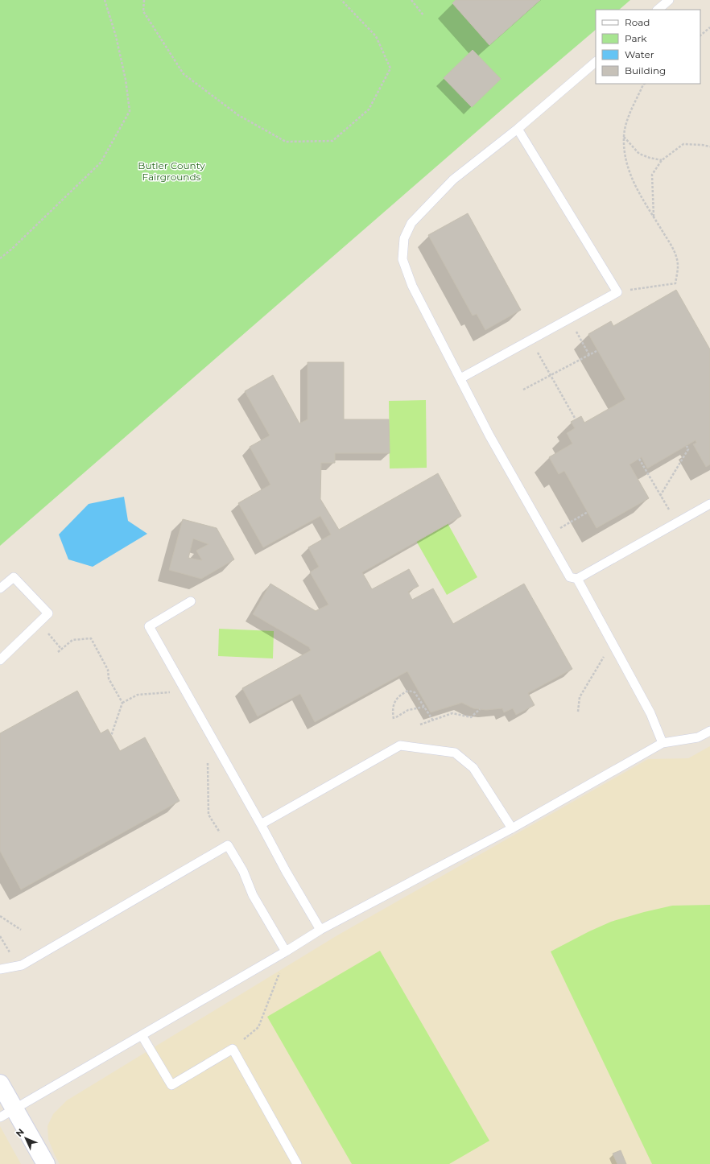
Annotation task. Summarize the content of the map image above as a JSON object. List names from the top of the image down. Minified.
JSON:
{"parks":["Butler County Fairgrounds"],"legend":["Road","Park","Water","Building"],"north":"top left"}
